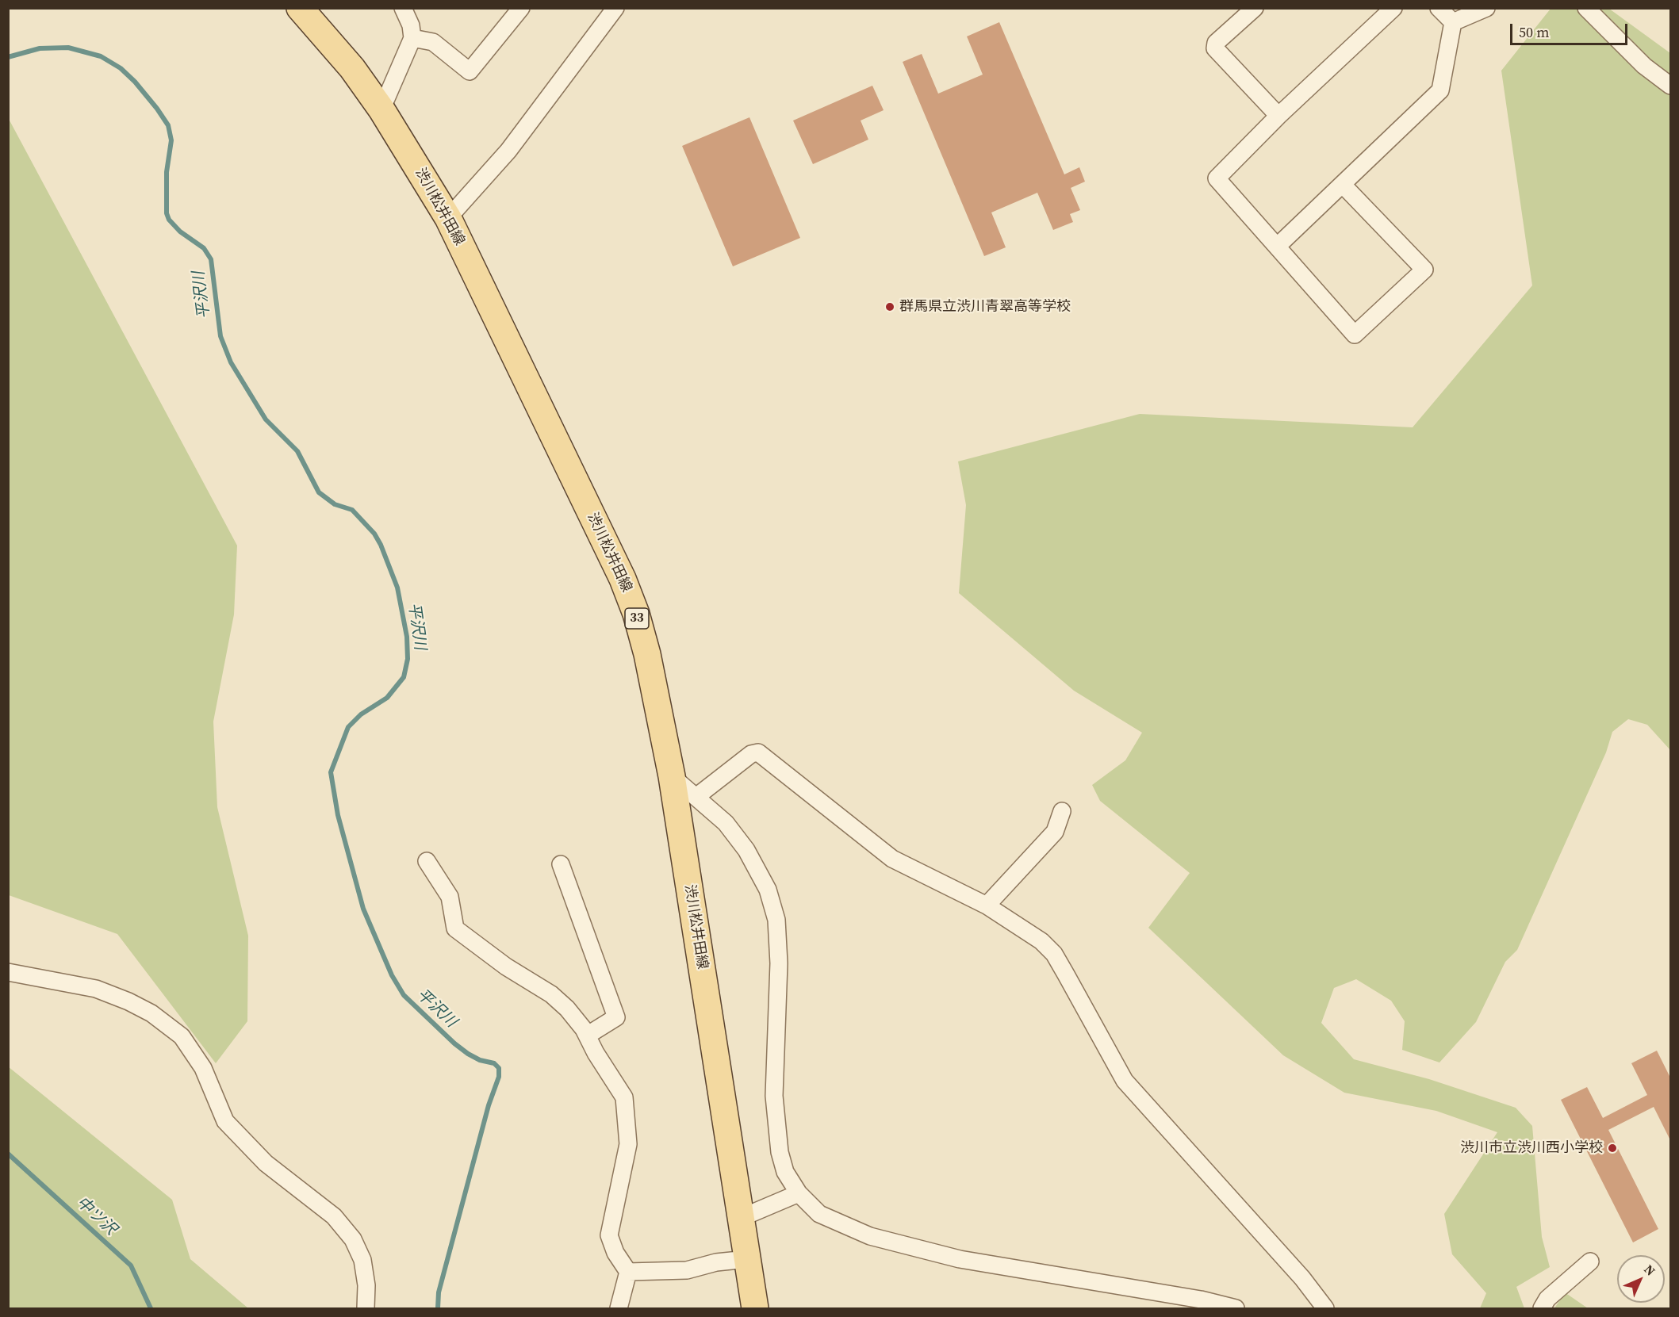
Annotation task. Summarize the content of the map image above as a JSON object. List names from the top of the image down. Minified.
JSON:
{"streets":{"main road":["渋川松井田線","33"]},"water":["平沢川","中ツ沢"],"places":["群馬県立渋川青翠高等学校","渋川市立渋川西小学校"],"scale_bar":"50 m","north":"top right"}
